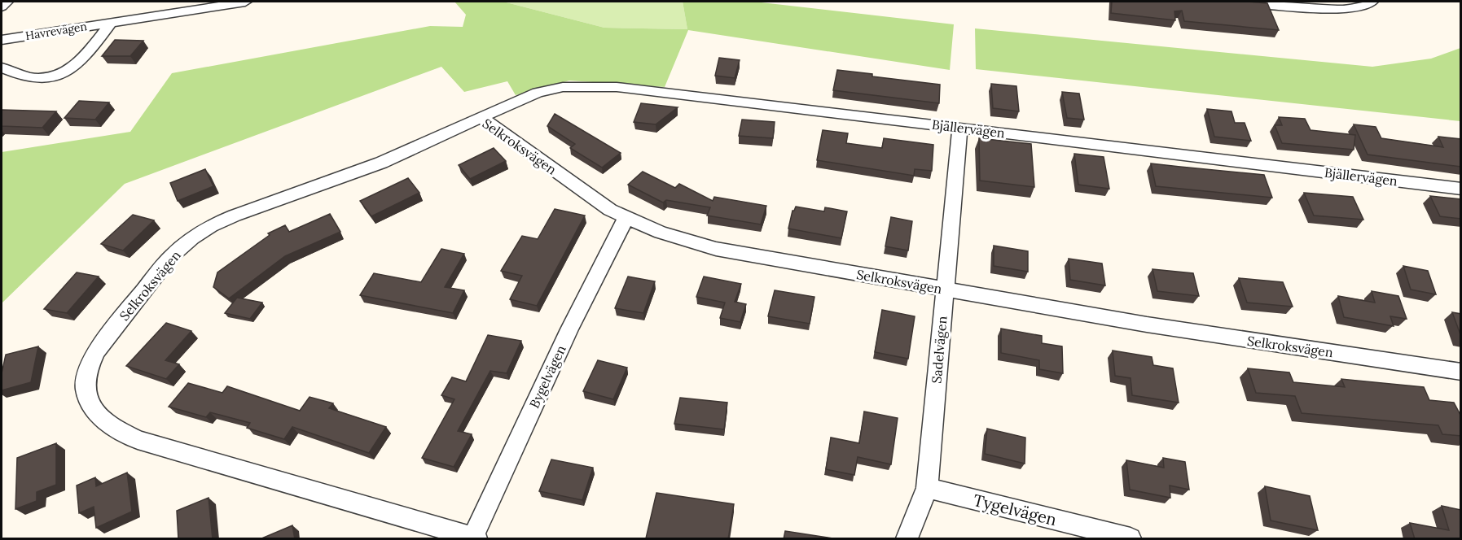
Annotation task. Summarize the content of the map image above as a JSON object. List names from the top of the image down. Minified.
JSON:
{"streets":{"street":["Havrevägen","Bjällervägen","Selkroksvägen","Sadelvägen","Bygelvägen","Tygelvägen"]},"crossings":[["Bjällervägen","Selkroksvägen"],["Bjällervägen","Sadelvägen"],["Selkroksvägen","Sadelvägen"],["Selkroksvägen","Bygelvägen"],["Sadelvägen","Tygelvägen"]]}
